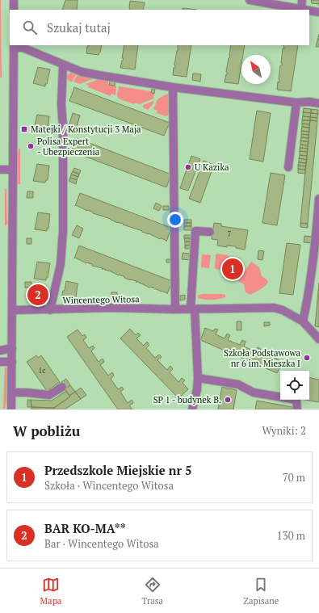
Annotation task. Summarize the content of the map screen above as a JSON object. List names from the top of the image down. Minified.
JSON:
{"streets":{"street":["Wincentego Witosa"]},"places":{"transit":["Matejki / Konstytucji 3 Maja"],"other":["Polisa Expert - Ubezpieczenia","U Kazika","Szkoła Podstawowa nr 6 im. Mieszka I","SP 1 - budynek B."]},"house_numbers":["7","1c"],"north":"top left","page":{"search":"Szukaj tutaj","pins":["1","2"],"heading":["W pobliżu","Wyniki: 2"],"list":[{"mark":"1","name":"Przedszkole Miejskie nr 5","note":"Szkoła · Wincentego Witosa","value":"70 m"},{"mark":"2","name":"BAR KO-MA**","note":"Bar · Wincentego Witosa","value":"130 m"}],"nav":["Mapa","Trasa","Zapisane"]}}
